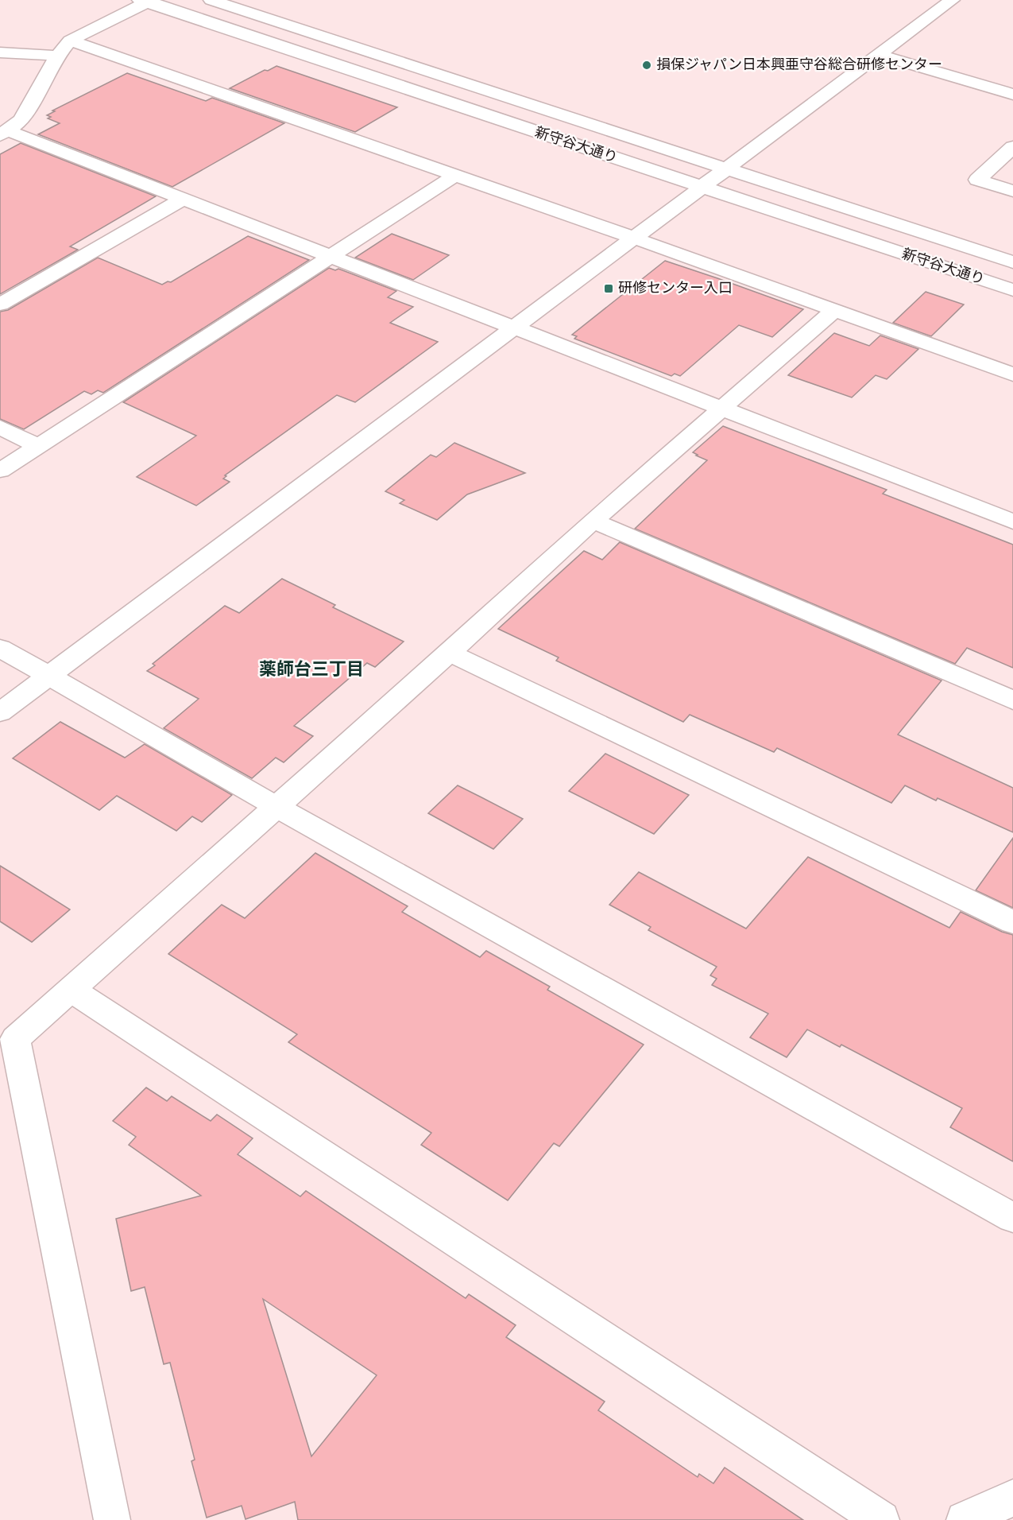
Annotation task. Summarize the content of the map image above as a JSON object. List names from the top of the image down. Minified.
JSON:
{"streets":{"street":["新守谷大通り"]},"districts":["薬師台三丁目"],"places":{"other":["損保ジャパン日本興亜守谷総合研修センター"],"transit":["研修センター入口"]}}
